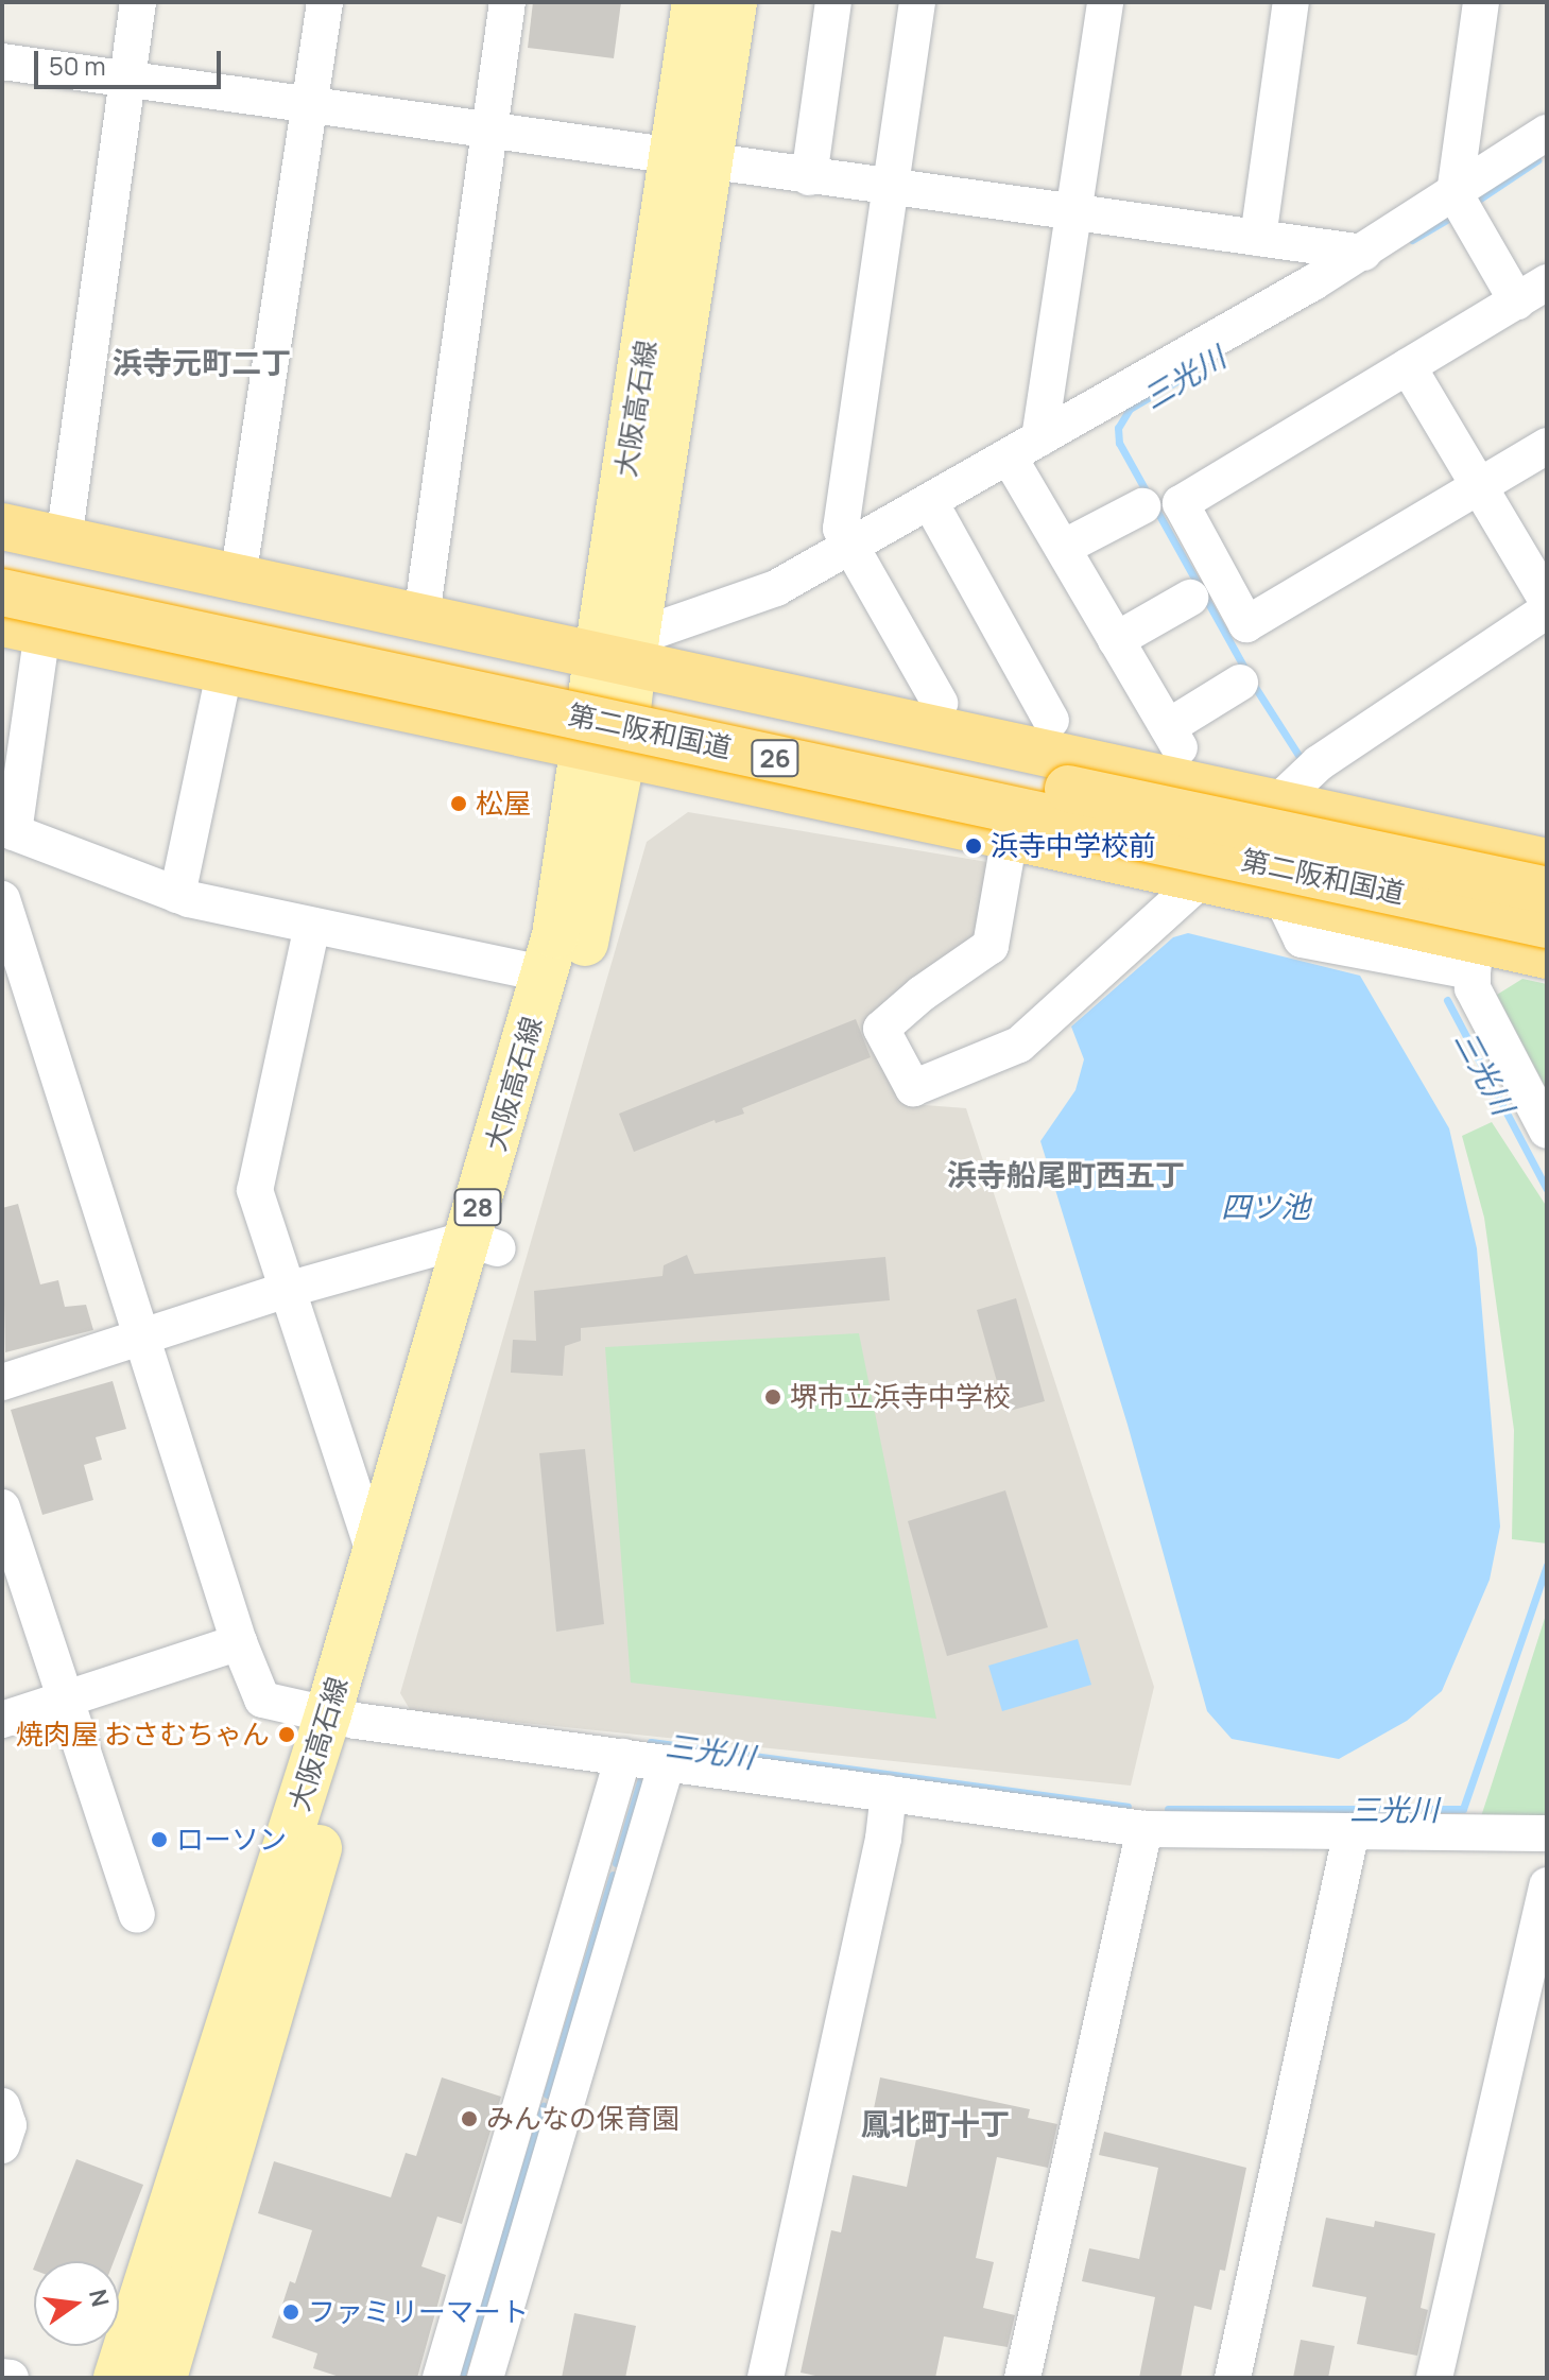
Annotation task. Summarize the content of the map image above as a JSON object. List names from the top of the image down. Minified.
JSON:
{"streets":{"highway":["第二阪和国道","26"],"main road":["大阪高石線","28"]},"crossings":[["大阪高石線","26"]],"districts":["浜寺元町二丁","浜寺船尾町西五丁","鳳北町十丁"],"water":["三光川","四ツ池"],"places":["松屋","浜寺中学校前","堺市立浜寺中学校","焼肉屋 おさむちゃん","ローソン","みんなの保育園","ファミリーマート"],"scale_bar":"50 m","north":"right"}
